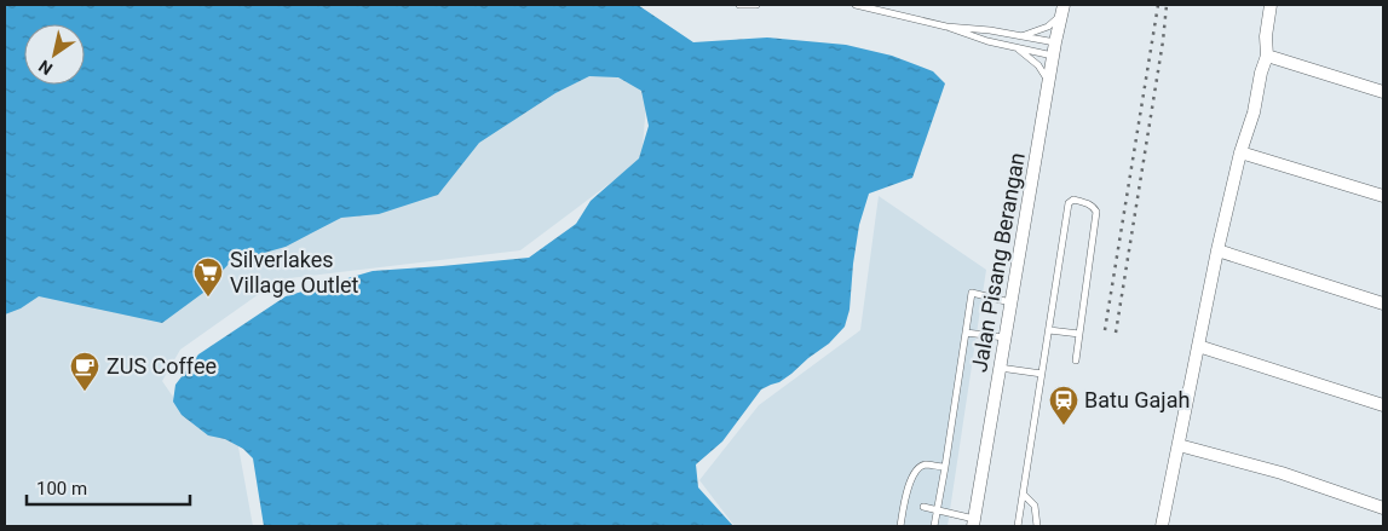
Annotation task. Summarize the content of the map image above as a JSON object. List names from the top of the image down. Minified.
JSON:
{"streets":{"street":["Jalan Pisang Berangan"]},"places":{"supermarket":["Silverlakes Village Outlet"],"cafe":["ZUS Coffee"],"station":["Batu Gajah"]},"scale_bar":"100 m","north":"bottom left"}
